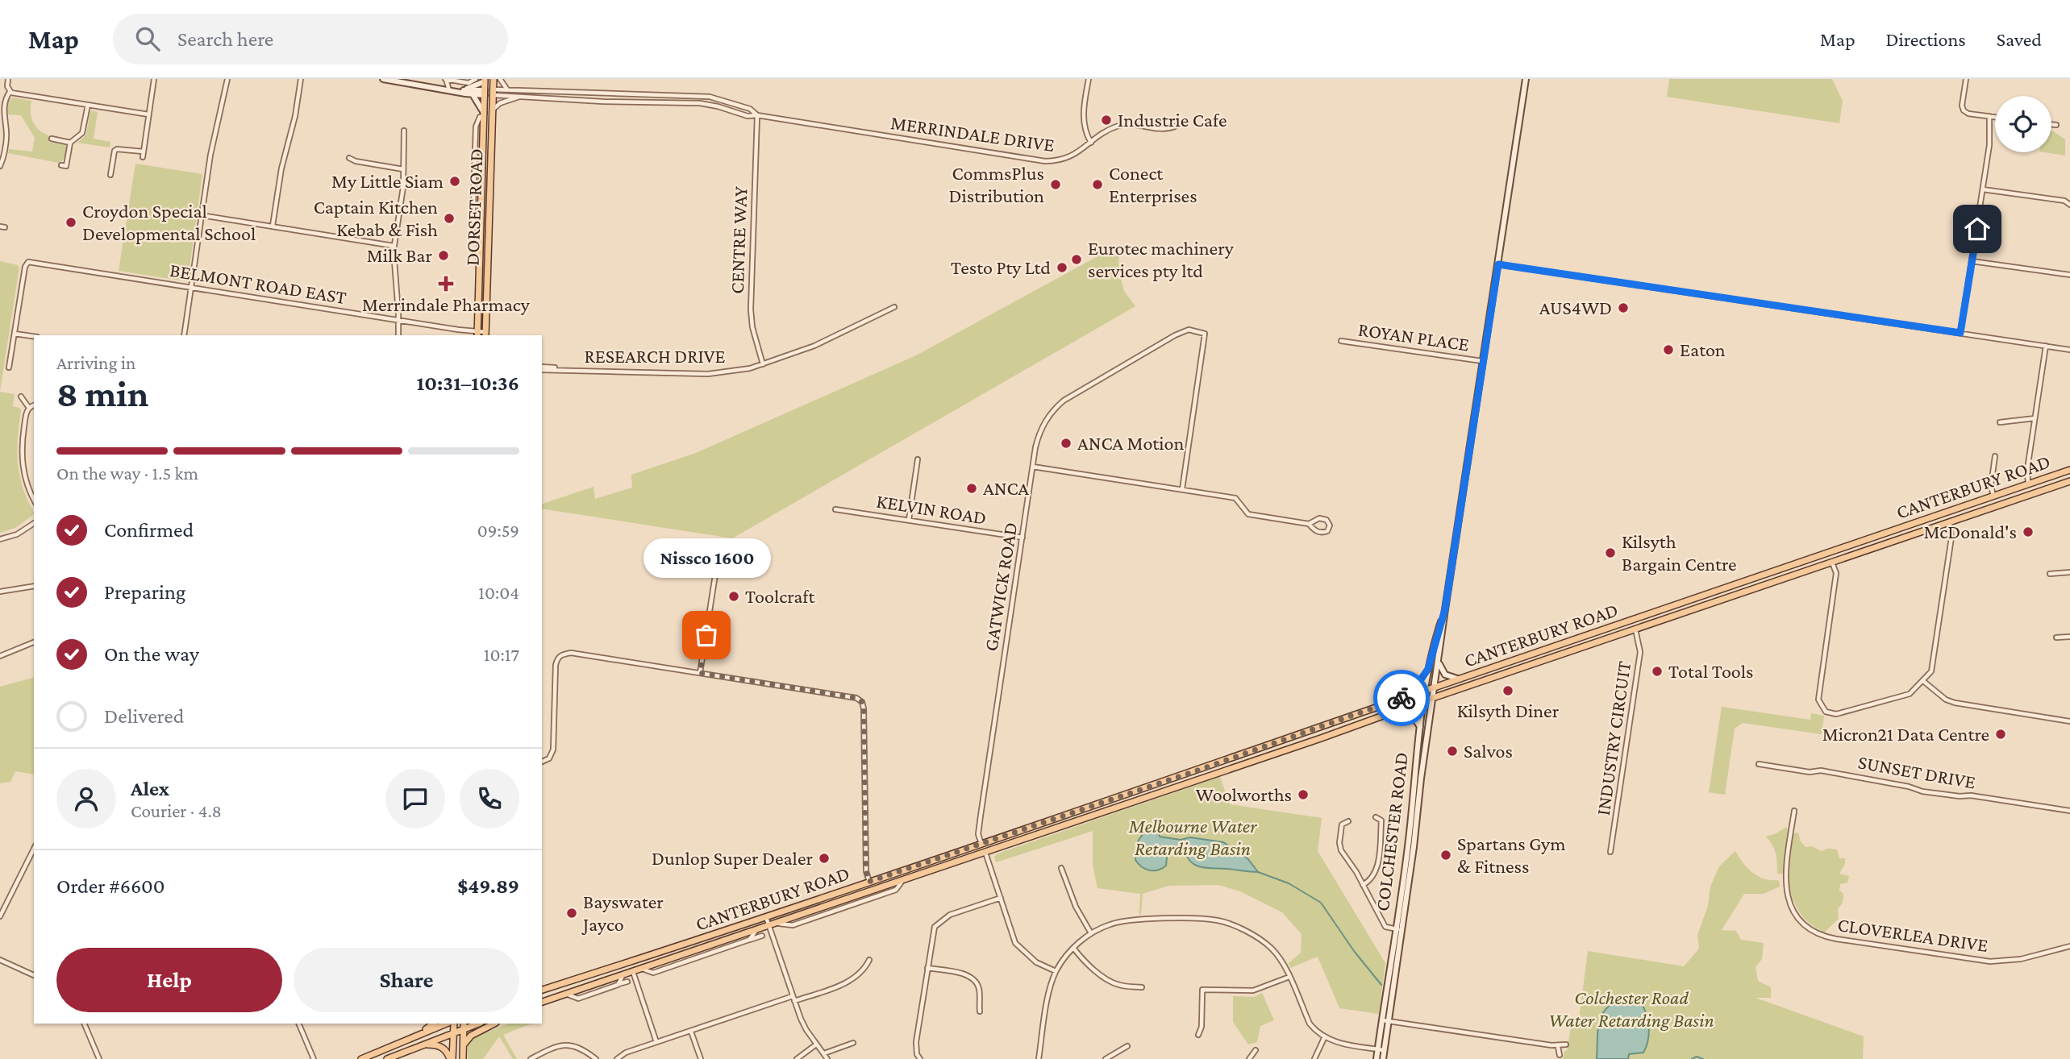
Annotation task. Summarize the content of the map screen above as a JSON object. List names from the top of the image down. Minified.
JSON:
{"streets":{"main road":["DORSET ROAD","CANTERBURY ROAD","COLCHESTER ROAD"],"street":["MERRINDALE DRIVE","CENTRE WAY","BELMONT ROAD EAST","ROYAN PLACE","RESEARCH DRIVE","KELVIN ROAD","GATWICK ROAD","INDUSTRY CIRCUIT","SUNSET DRIVE","CLOVERLEA DRIVE"]},"crossings":[["MERRINDALE DRIVE","DORSET ROAD"],["MERRINDALE DRIVE","CENTRE WAY"],["DORSET ROAD","BELMONT ROAD EAST"],["CENTRE WAY","RESEARCH DRIVE"],["ROYAN PLACE","COLCHESTER ROAD"],["CANTERBURY ROAD","GATWICK ROAD"],["CANTERBURY ROAD","INDUSTRY CIRCUIT"],["CANTERBURY ROAD","COLCHESTER ROAD"],["KELVIN ROAD","GATWICK ROAD"]],"parks":["Melbourne Water Retarding Basin","Colchester Road Water Retarding Basin"],"places":{"other":["Industrie Cafe","My Little Siam","CommsPlus Distribution","Conect Enterprises","Captain Kitchen Kebab & Fish","Croydon Special Developmental School","Milk Bar","Eurotec machinery services pty ltd","Testo Pty Ltd","AUS4WD","Eaton","ANCA Motion","ANCA","McDonald's","Kilsyth Bargain Centre","Toolcraft","Nissco 1600","Total Tools","Kilsyth Diner","Micron21 Data Centre","Salvos","Woolworths","Spartans Gym & Fitness","Dunlop Super Dealer","Bayswater Jayco"],"health":["Merrindale Pharmacy"]},"page":{"header":"Map","search":"Search here","nav":["Map","Directions","Saved"],"heading":["8 min","Arriving in","10:31–10:36"],"panel":["Alex","Courier · 4.8","Order #6600","$49.89"],"bar":"On the way · 1.5 km","list":[["Confirmed","09:59"],["Preparing","10:04"],["On the way","10:17"],"Delivered"],"bubble":"Nissco 1600","buttons":["Help","Share"]}}
